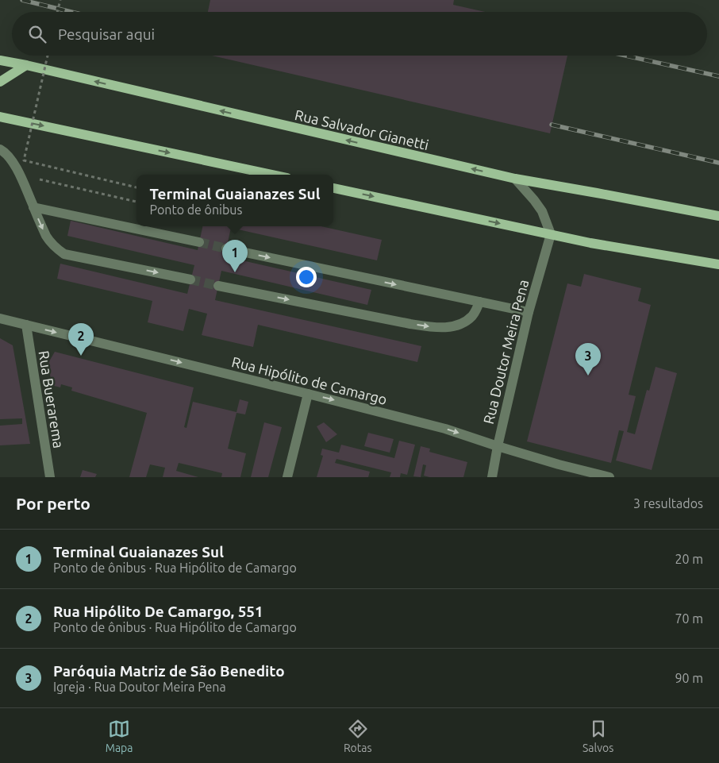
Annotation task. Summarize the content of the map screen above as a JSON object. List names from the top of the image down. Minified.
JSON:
{"streets":{"main road":["Rua Salvador Gianetti"],"street":["Rua Doutor Meira Pena","Rua Hipólito de Camargo","Rua Buerarema"]},"crossings":[["Rua Doutor Meira Pena","Rua Hipólito de Camargo"],["Rua Hipólito de Camargo","Rua Buerarema"]],"page":{"search":"Pesquisar aqui","popup":["Terminal Guaianazes Sul","Ponto de ônibus"],"pins":["1","2","3"],"heading":["Por perto","3 resultados"],"list":[{"mark":"1","name":"Terminal Guaianazes Sul","note":"Ponto de ônibus · Rua Hipólito de Camargo","value":"20 m"},{"mark":"2","name":"Rua Hipólito De Camargo, 551","note":"Ponto de ônibus · Rua Hipólito de Camargo","value":"70 m"},{"mark":"3","name":"Paróquia Matriz de São Benedito","note":"Igreja · Rua Doutor Meira Pena","value":"90 m"}],"nav":["Mapa","Rotas","Salvos"]}}
